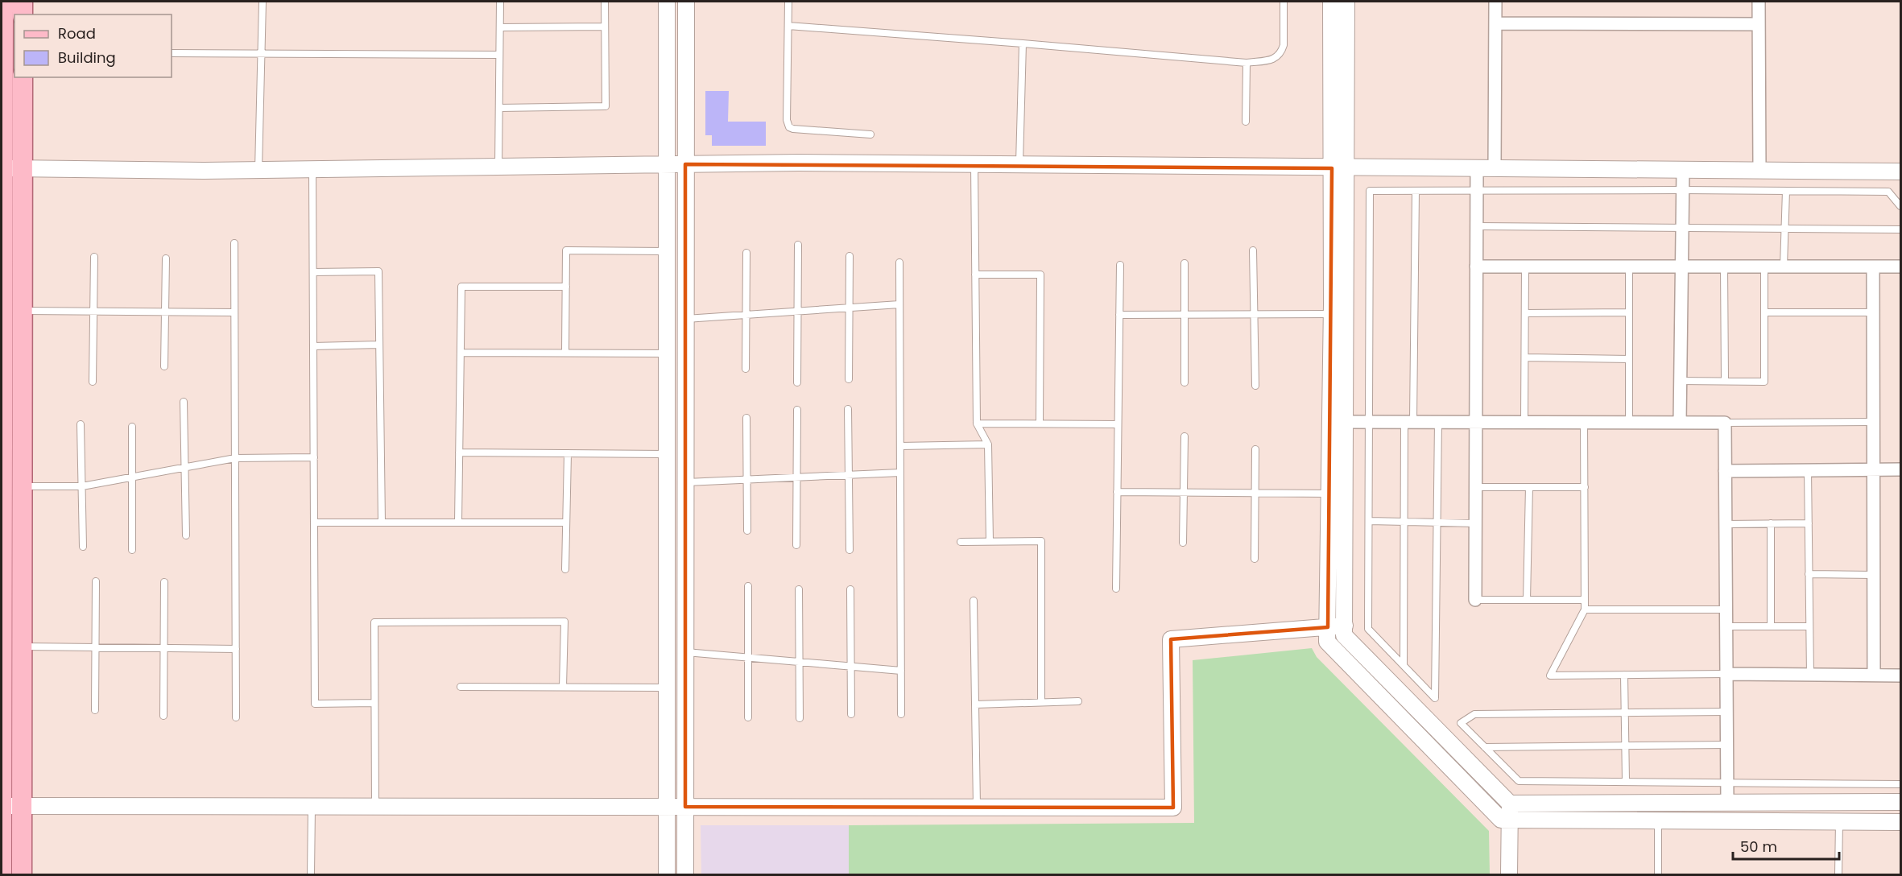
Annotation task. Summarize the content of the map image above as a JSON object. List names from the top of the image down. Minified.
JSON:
{"legend":["Road","Building"],"scale_bar":"50 m"}
